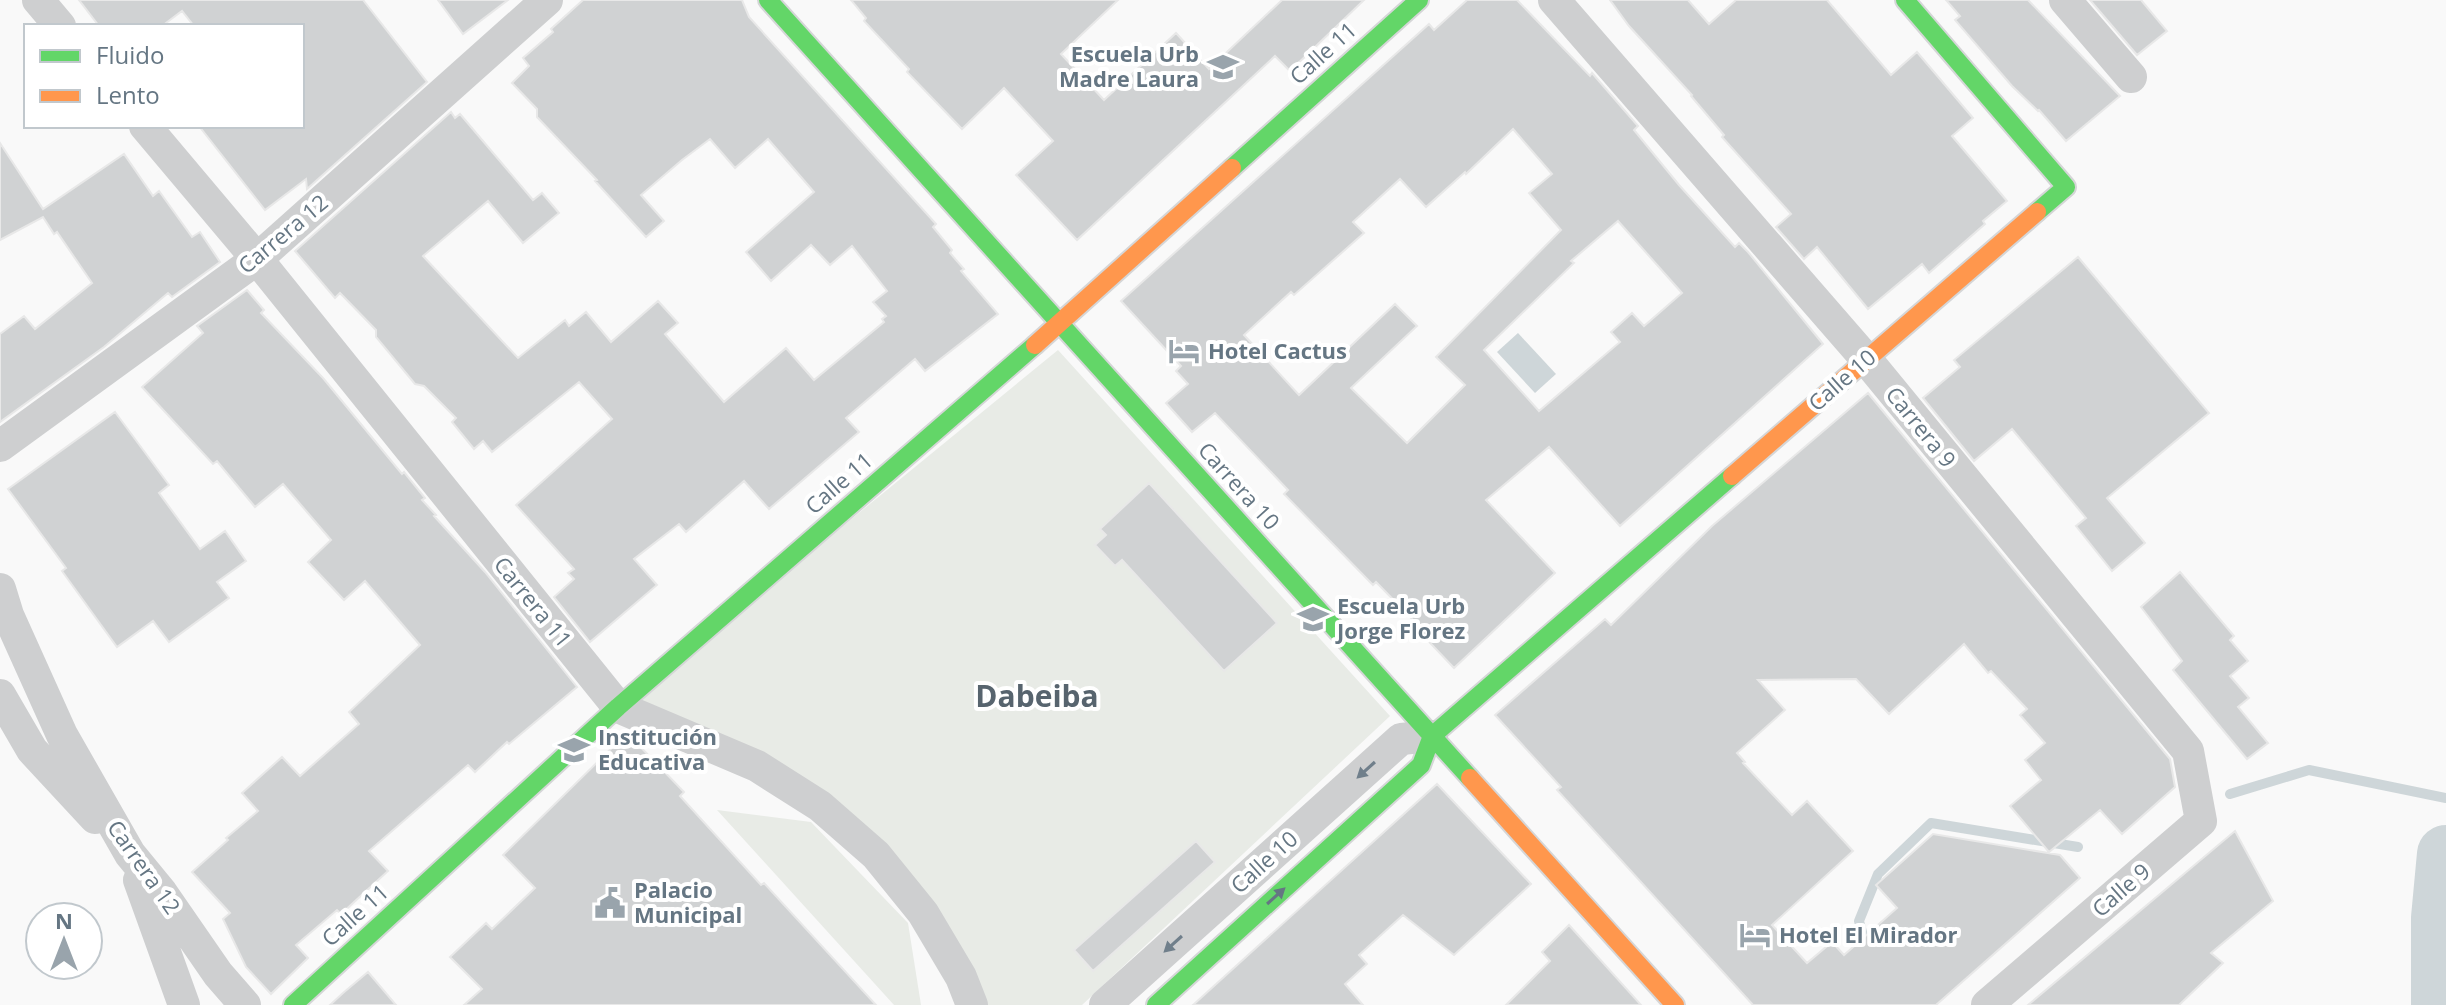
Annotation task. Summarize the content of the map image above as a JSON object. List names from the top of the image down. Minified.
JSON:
{"streets":{"street":["Calle 11","Carrera 12","Calle 10","Carrera 9","Carrera 10","Carrera 11","Calle 9"]},"crossings":[["Calle 11","Carrera 10"],["Calle 11","Carrera 11"],["Carrera 12","Carrera 11"],["Calle 10","Carrera 9"],["Calle 10","Carrera 10"],["Carrera 9","Calle 9"]],"districts":["Dabeiba"],"places":{"school or university":["Escuela Urb Madre Laura","Escuela Urb Jorge Florez","Institución Educativa"],"hotel":["Hotel Cactus","Hotel El Mirador"],"public building":["Palacio Municipal"]},"legend":["Fluido","Lento"],"north":"top"}
